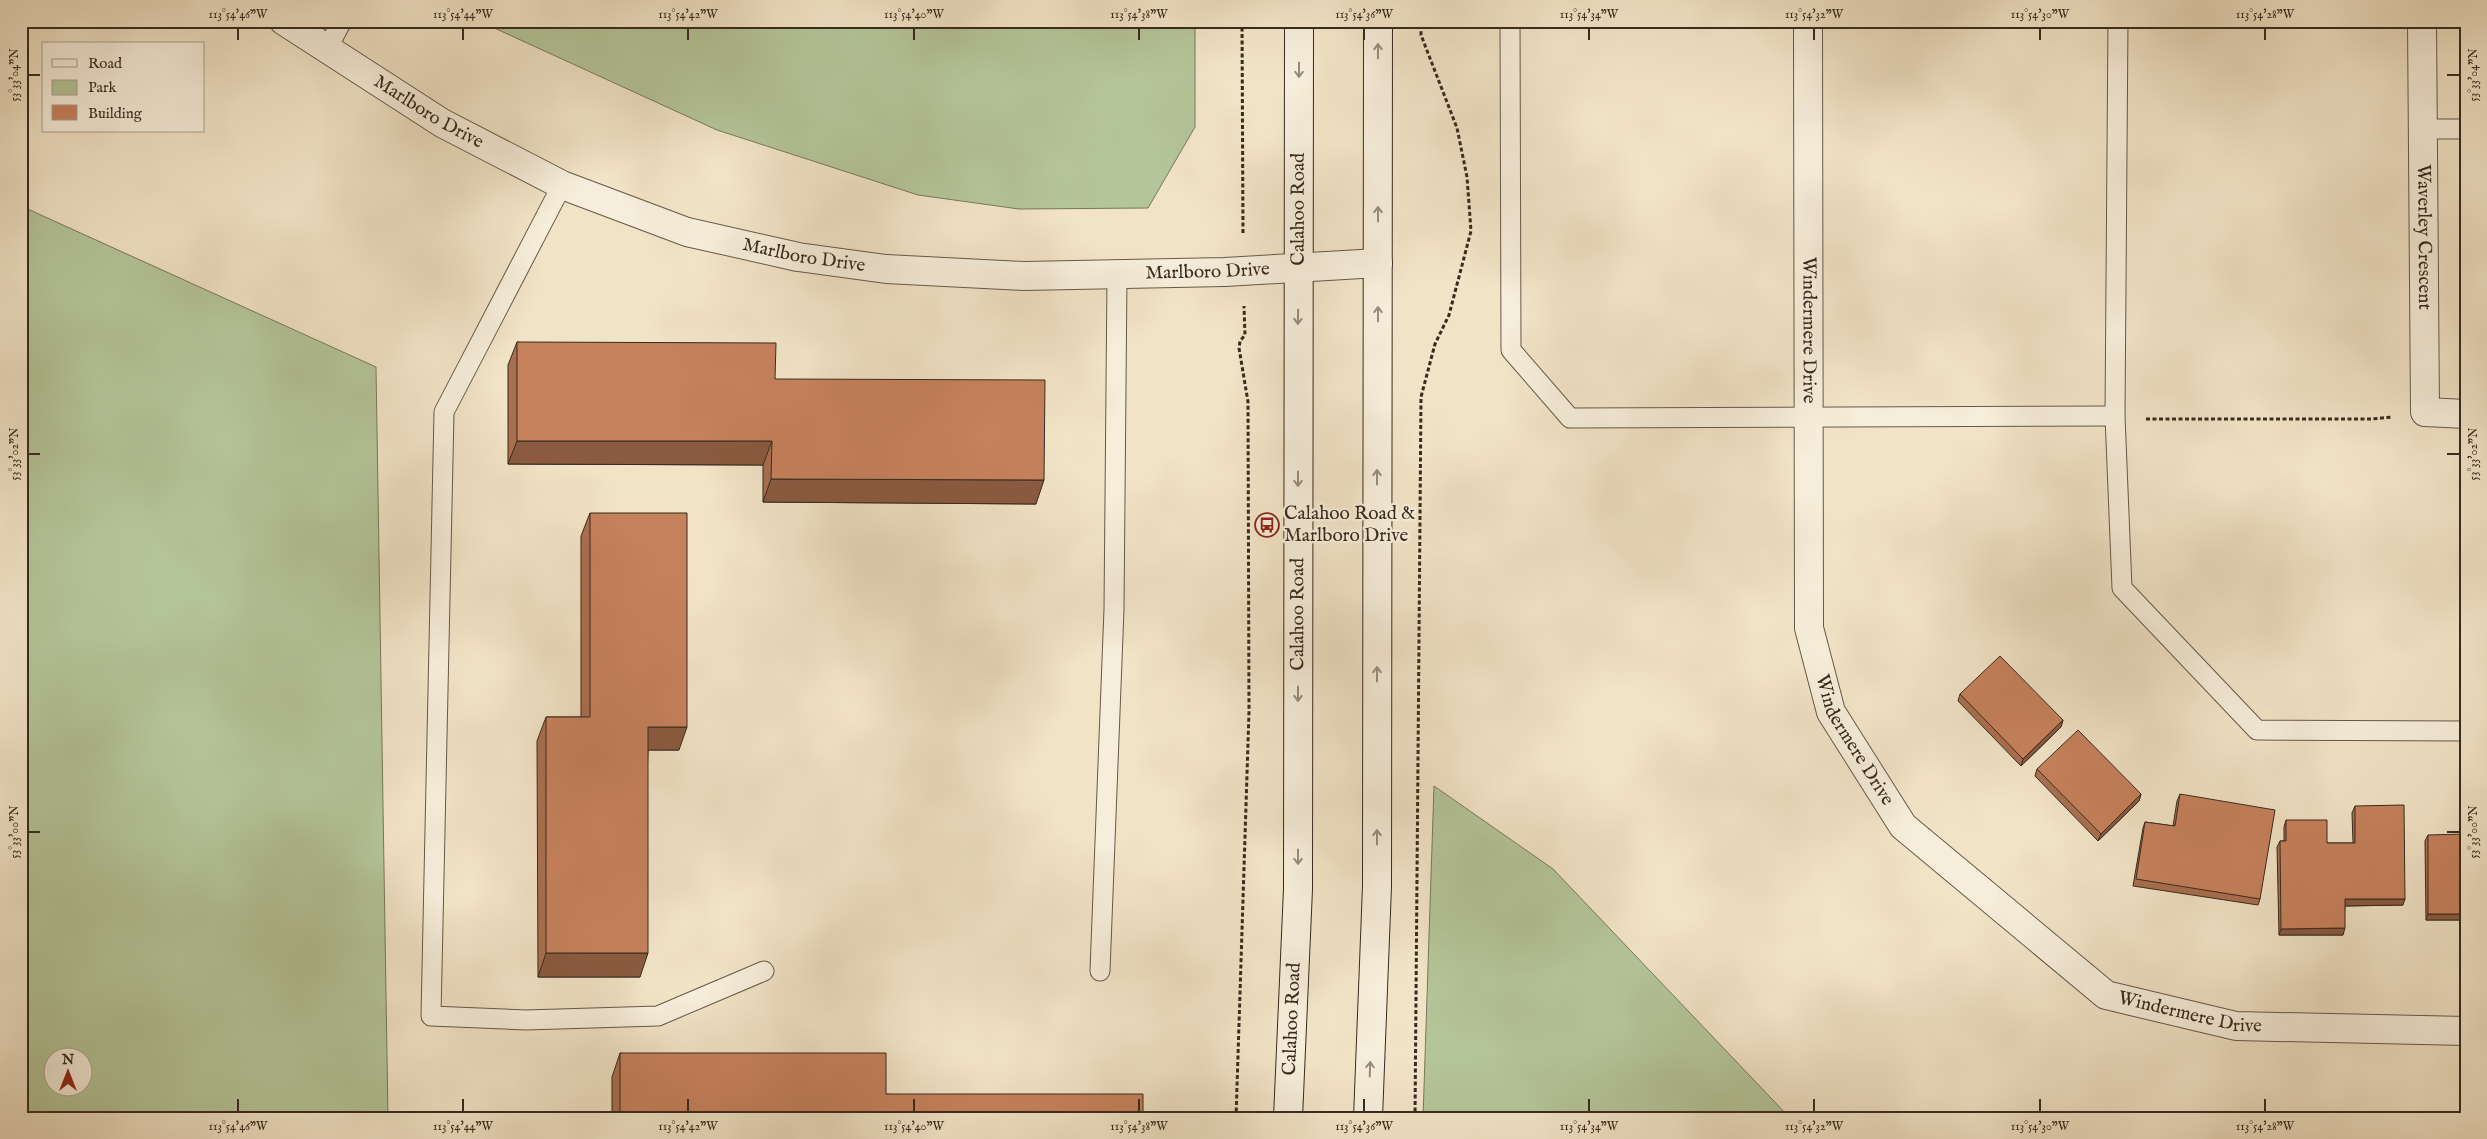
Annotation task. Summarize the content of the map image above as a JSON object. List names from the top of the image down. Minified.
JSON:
{"streets":{"street":["Marlboro Drive","Calahoo Road","Waverley Crescent","Windermere Drive"]},"crossings":[["Marlboro Drive","Calahoo Road"]],"places":{"bus stop":["Calahoo Road & Marlboro Drive"]},"legend":["Road","Park","Building"],"north":"top","coordinates":["113°54'46\"W","113°54'44\"W","113°54'42\"W","113°54'40\"W","113°54'38\"W","113°54'36\"W","113°54'34\"W","113°54'32\"W","113°54'30\"W","113°54'28\"W","53°33'04\"N","53°33'02\"N","53°33'00\"N"]}
